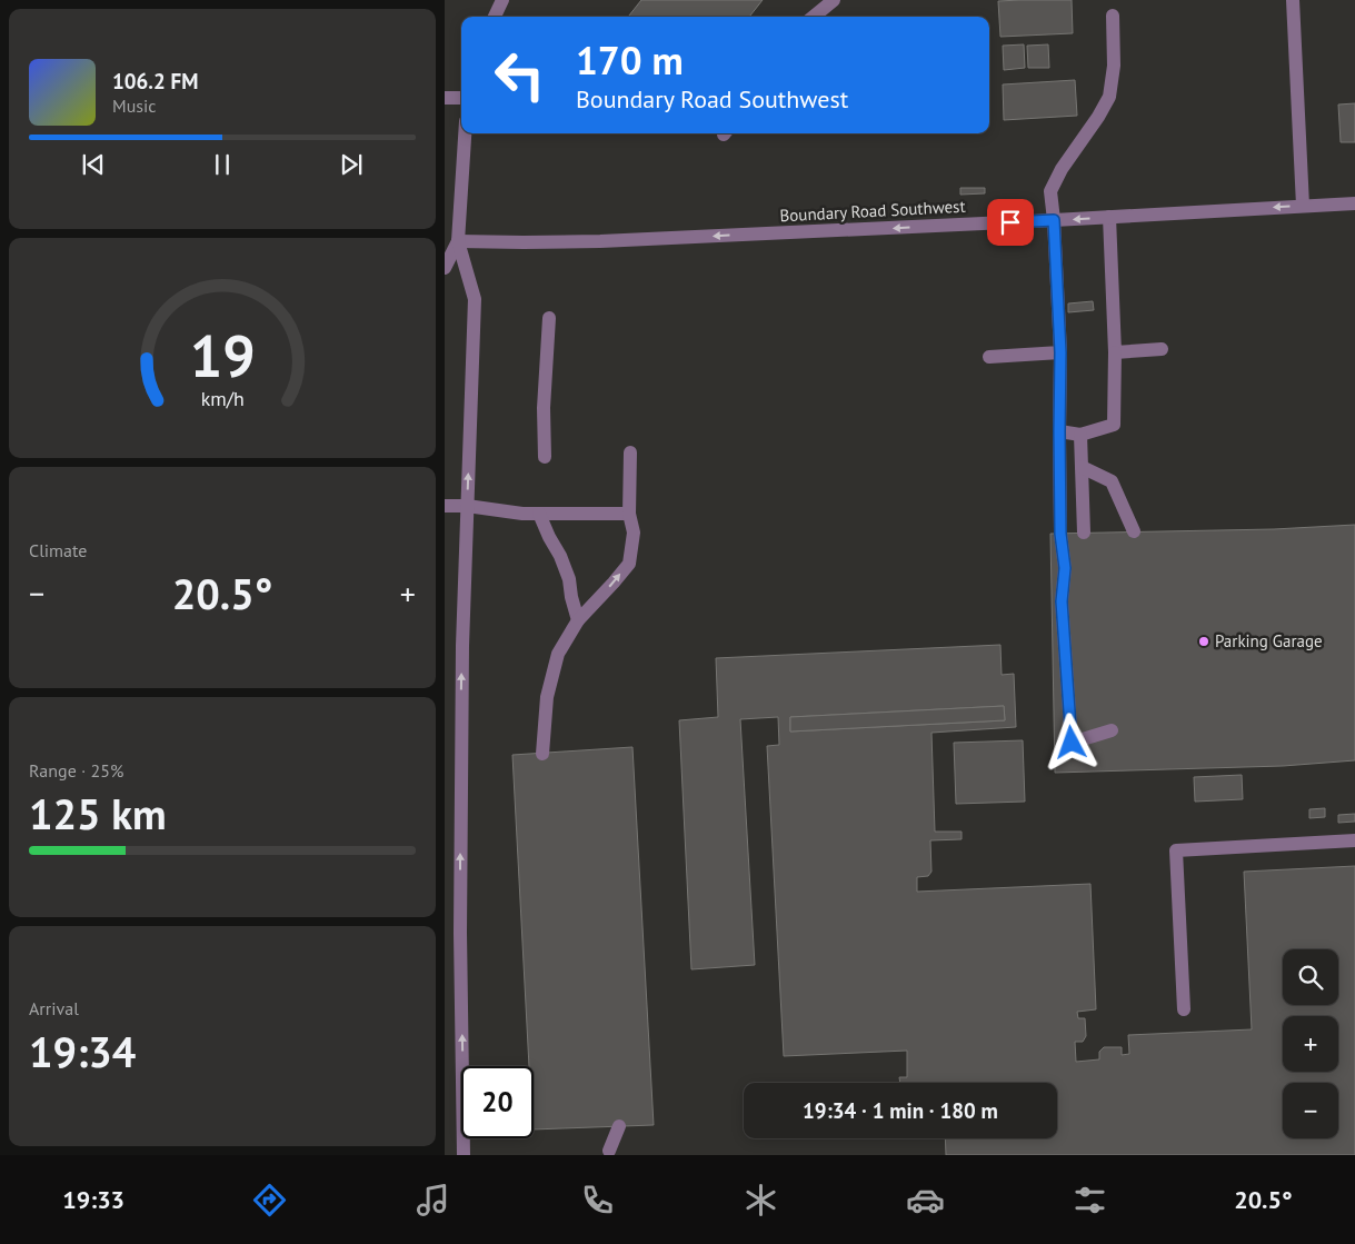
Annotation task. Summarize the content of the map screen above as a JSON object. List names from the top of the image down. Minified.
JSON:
{"streets":{"street":["Boundary Road Southwest"]},"one_way":["Boundary Road Southwest"],"places":["Parking Garage"],"page":{"turn":["170 m","Boundary Road Southwest"],"song":["106.2 FM","Music"],"tile":["Climate",["Range · 25%","125 km"],["Arrival","19:34"]],"heat":["−","20.5°","+"],"map_buttons":["+","−"],"limit":"20","trip":"19:34 · 1 min · 180 m","tabs":["19:33","20.5°"],"gauge":["19","km/h"]}}
